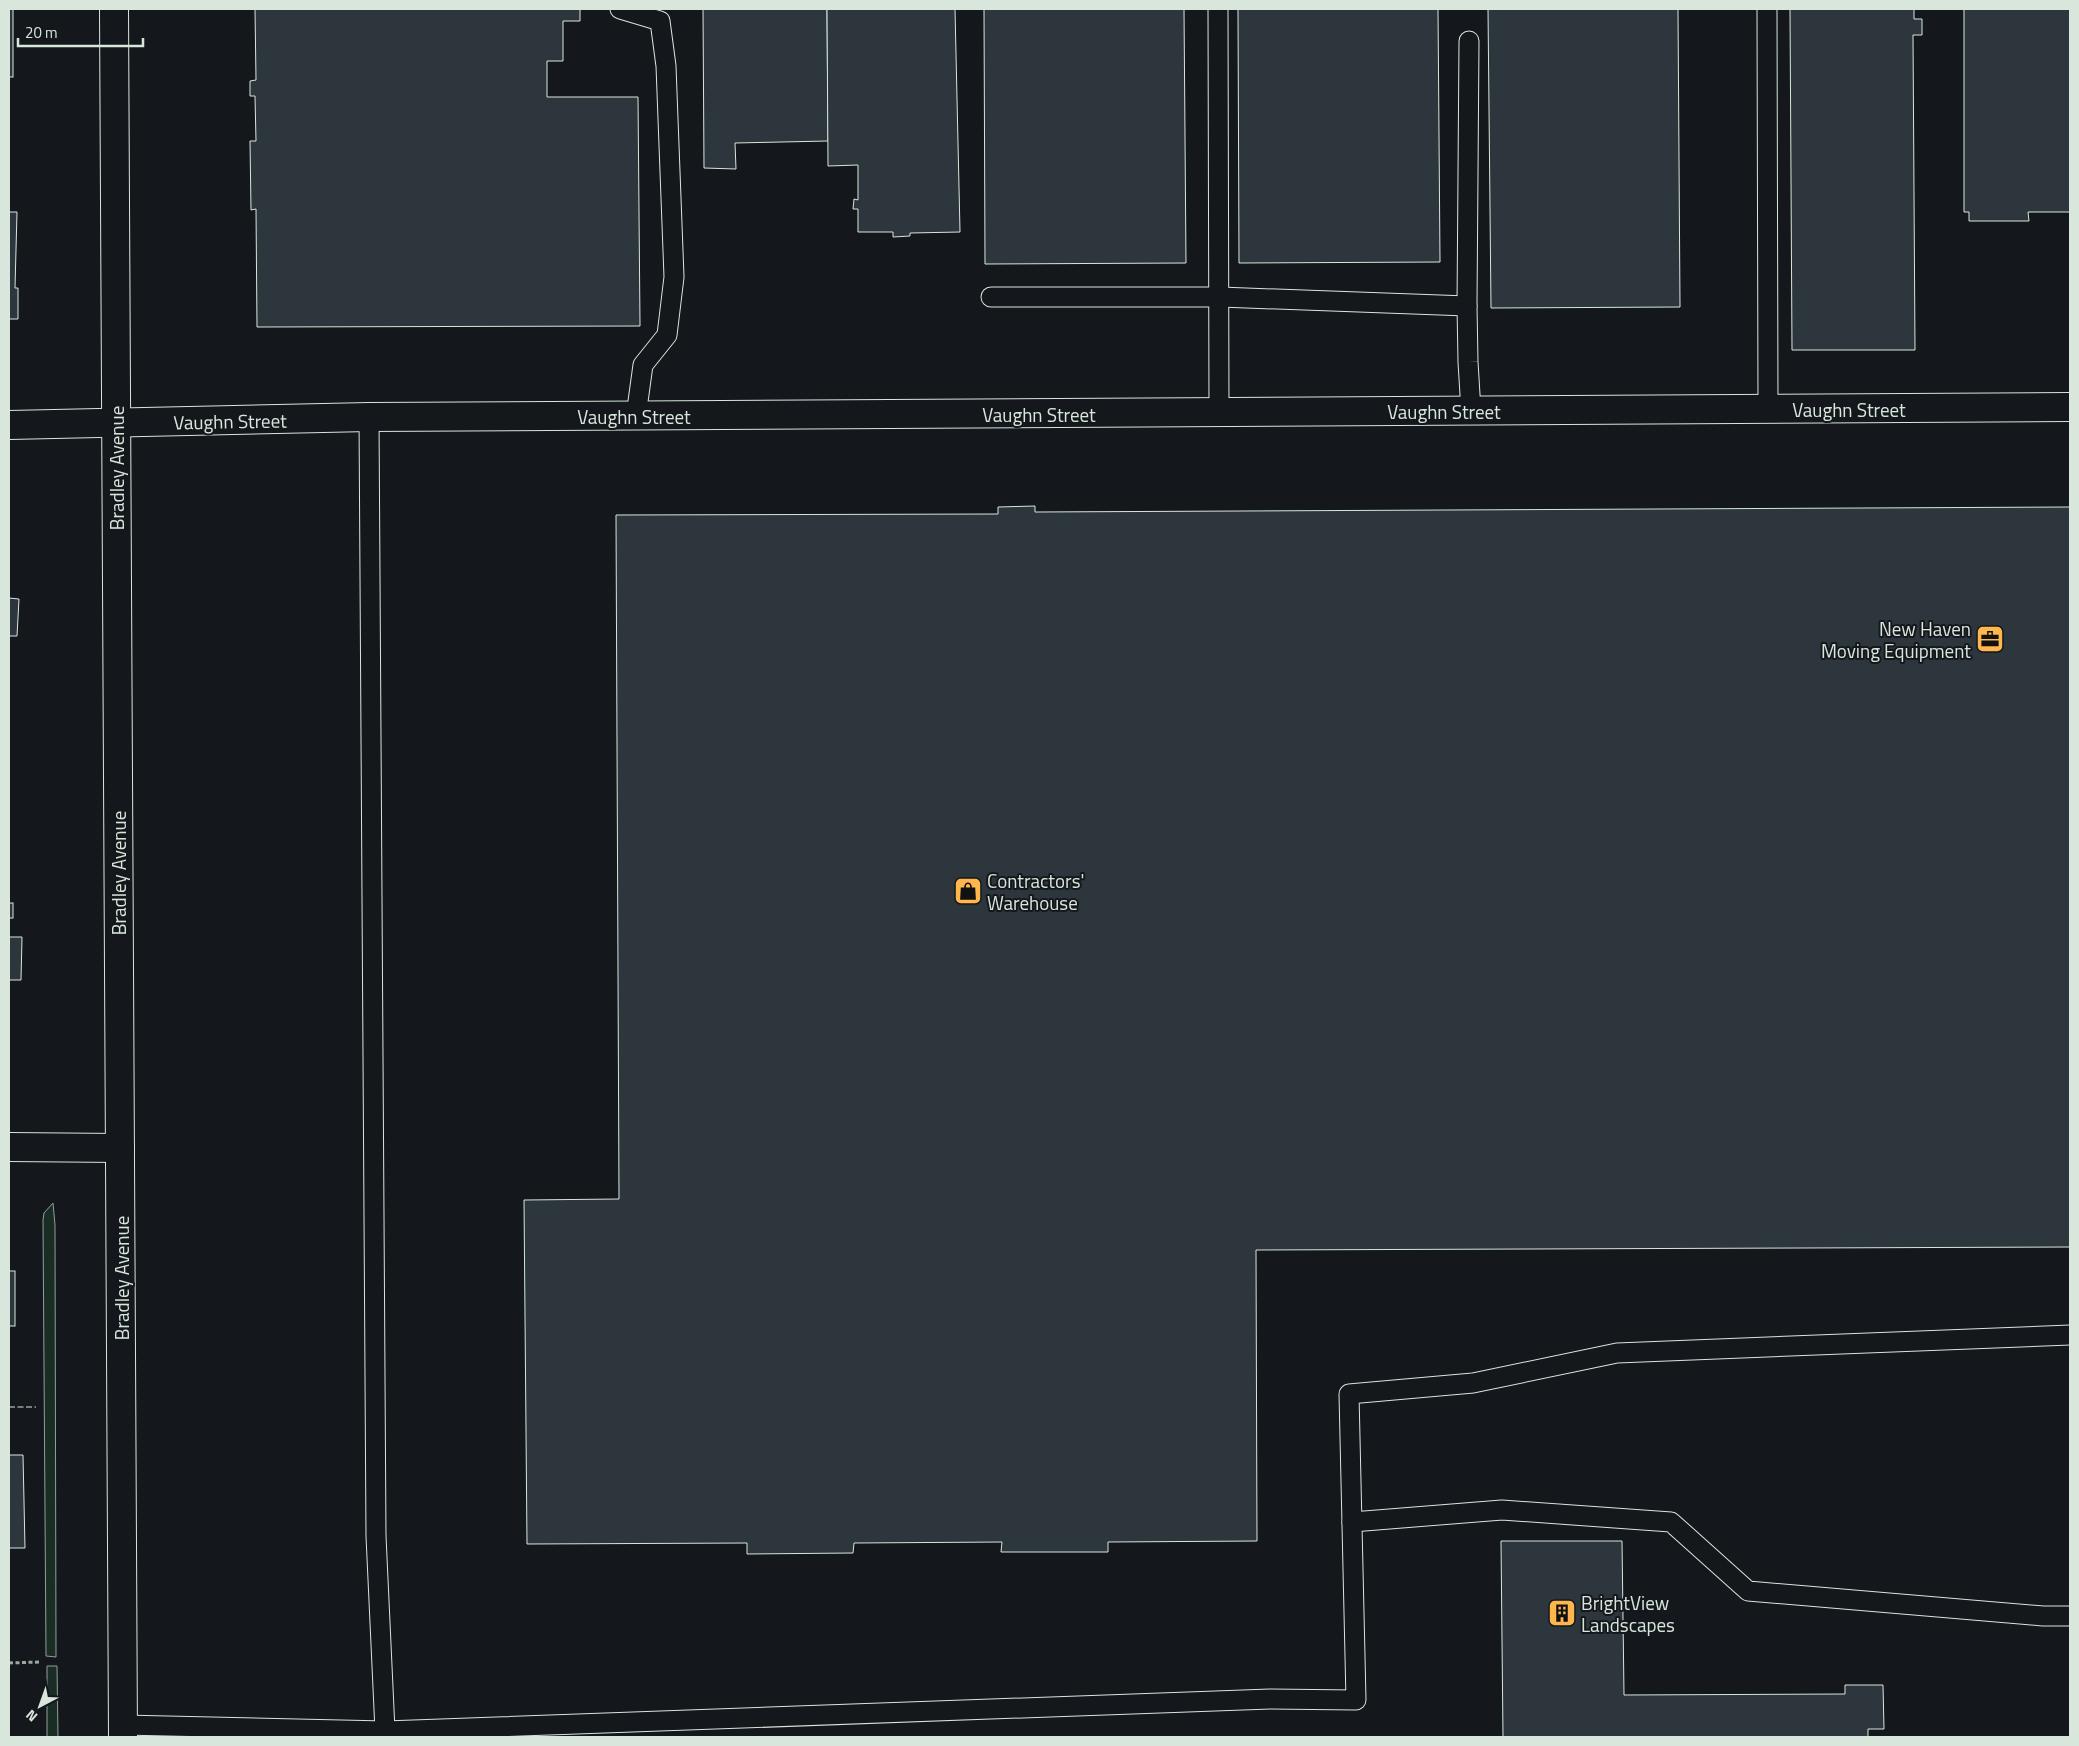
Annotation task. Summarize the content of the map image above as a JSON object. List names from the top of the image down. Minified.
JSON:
{"streets":{"street":["Vaughn Street","Bradley Avenue"]},"crossings":[["Vaughn Street","Bradley Avenue"]],"places":{"office":["New Haven Moving Equipment"],"shop":["Contractors' Warehouse"],"building":["BrightView Landscapes"]},"scale_bar":"20 m","north":"bottom left"}
